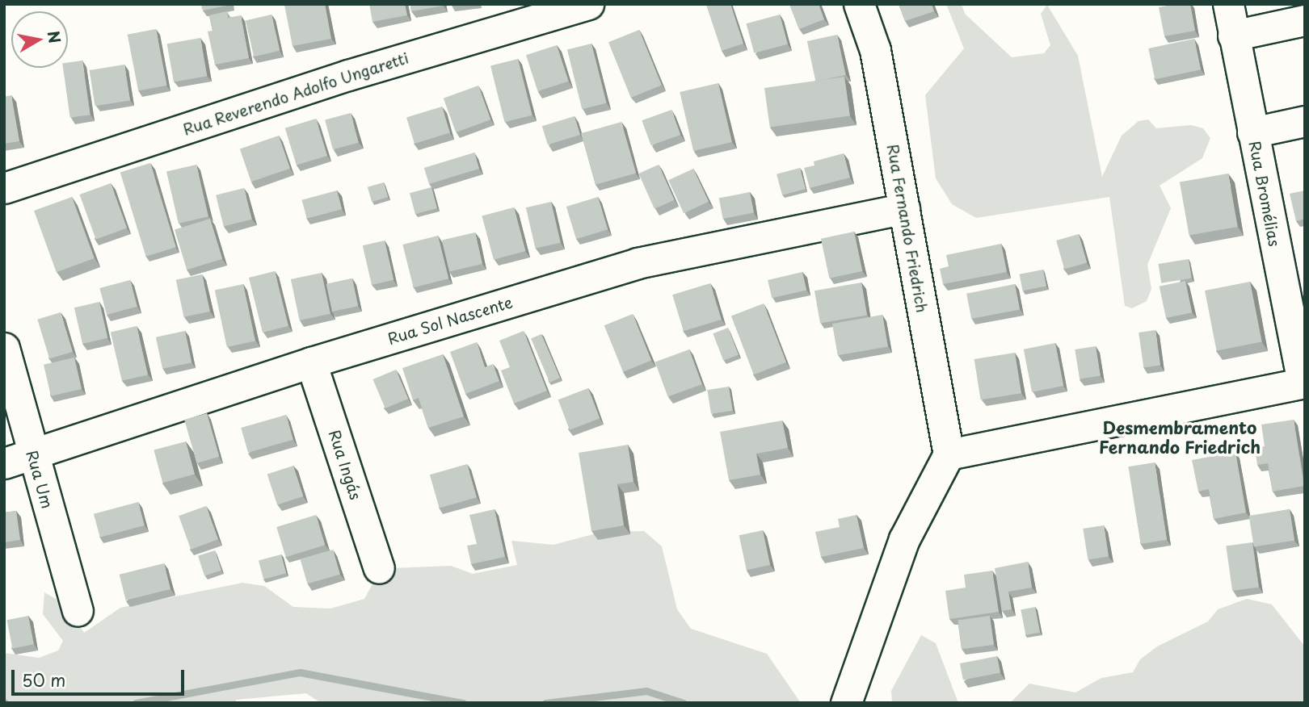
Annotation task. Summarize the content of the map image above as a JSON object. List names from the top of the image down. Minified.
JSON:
{"streets":{"street":["Rua Reverendo Adolfo Ungaretti","Rua Bromélias","Rua Fernando Friedrich","Rua Sol Nascente","Rua Ingás","Rua Um"]},"crossings":[["Rua Fernando Friedrich","Rua Sol Nascente"],["Rua Sol Nascente","Rua Ingás"],["Rua Sol Nascente","Rua Um"]],"districts":["Desmembramento Fernando Friedrich"],"scale_bar":"50 m","north":"right"}
